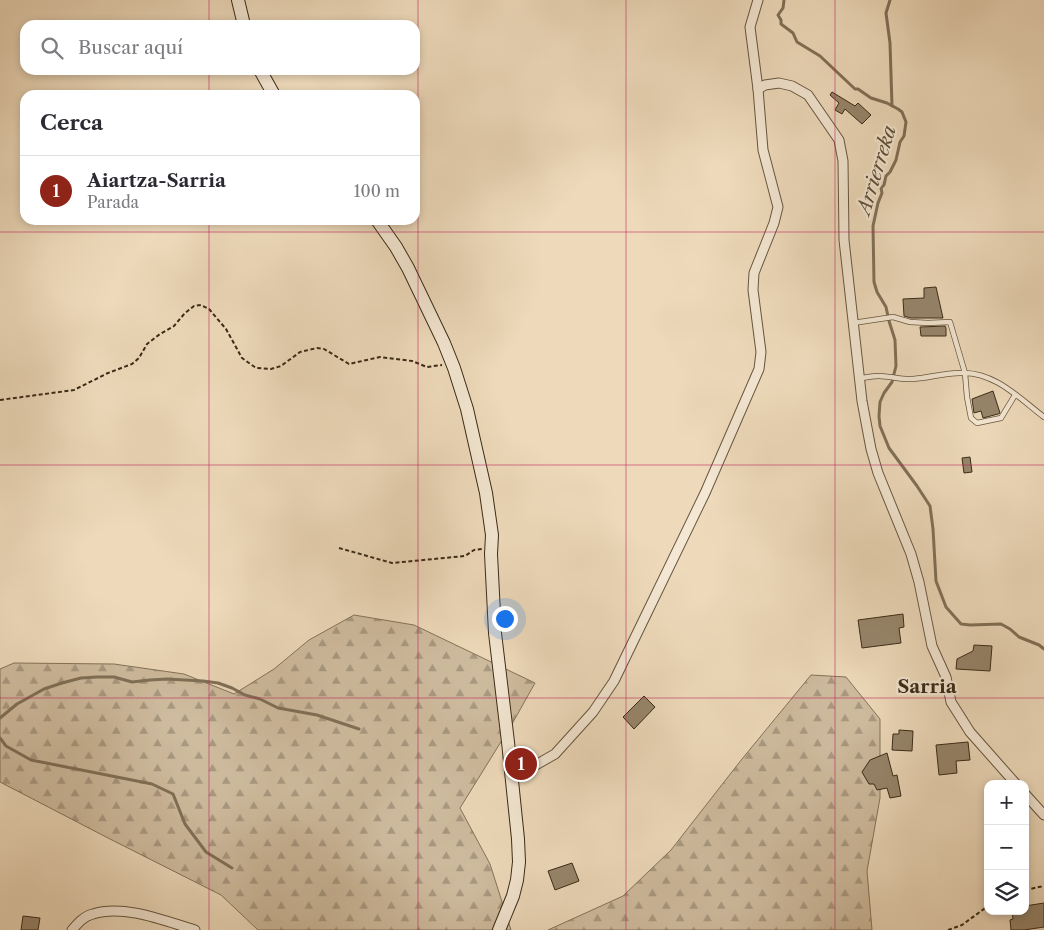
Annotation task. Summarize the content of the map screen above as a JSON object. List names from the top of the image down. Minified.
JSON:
{"districts":["Sarria"],"water":["Arrierreka"],"page":{"search":"Buscar aquí","heading":"Cerca","list":[{"mark":"1","name":"Aiartza-Sarria","note":"Parada","value":"100 m"}],"pins":"1","map_buttons":["+","−"]}}
